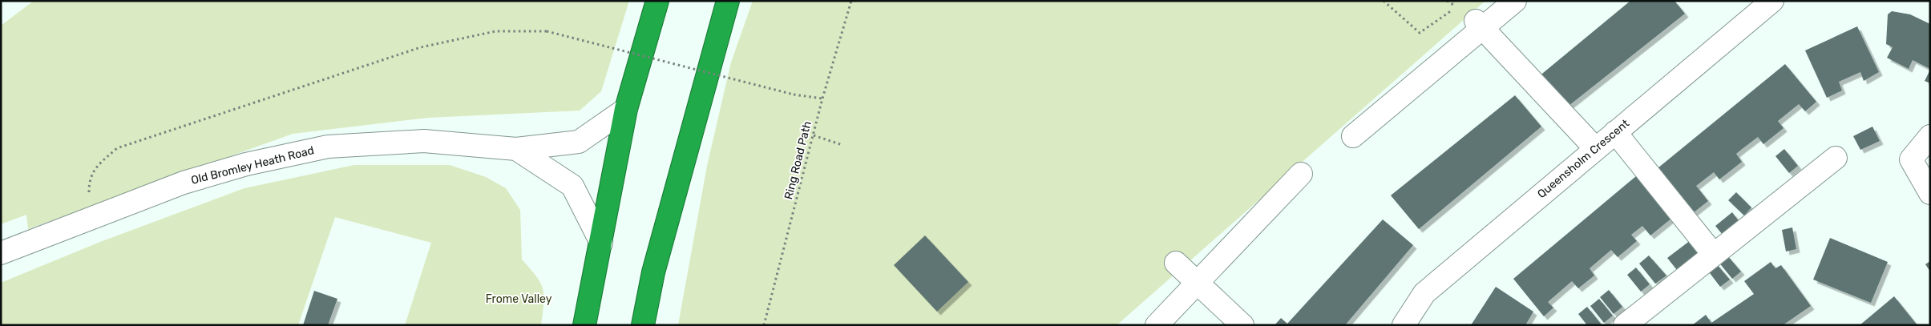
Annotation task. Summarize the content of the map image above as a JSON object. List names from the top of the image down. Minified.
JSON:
{"streets":{"street":["Queensholm Crescent","Old Bromley Heath Road"],"path":["Ring Road Path"]},"parks":["Frome Valley"]}
